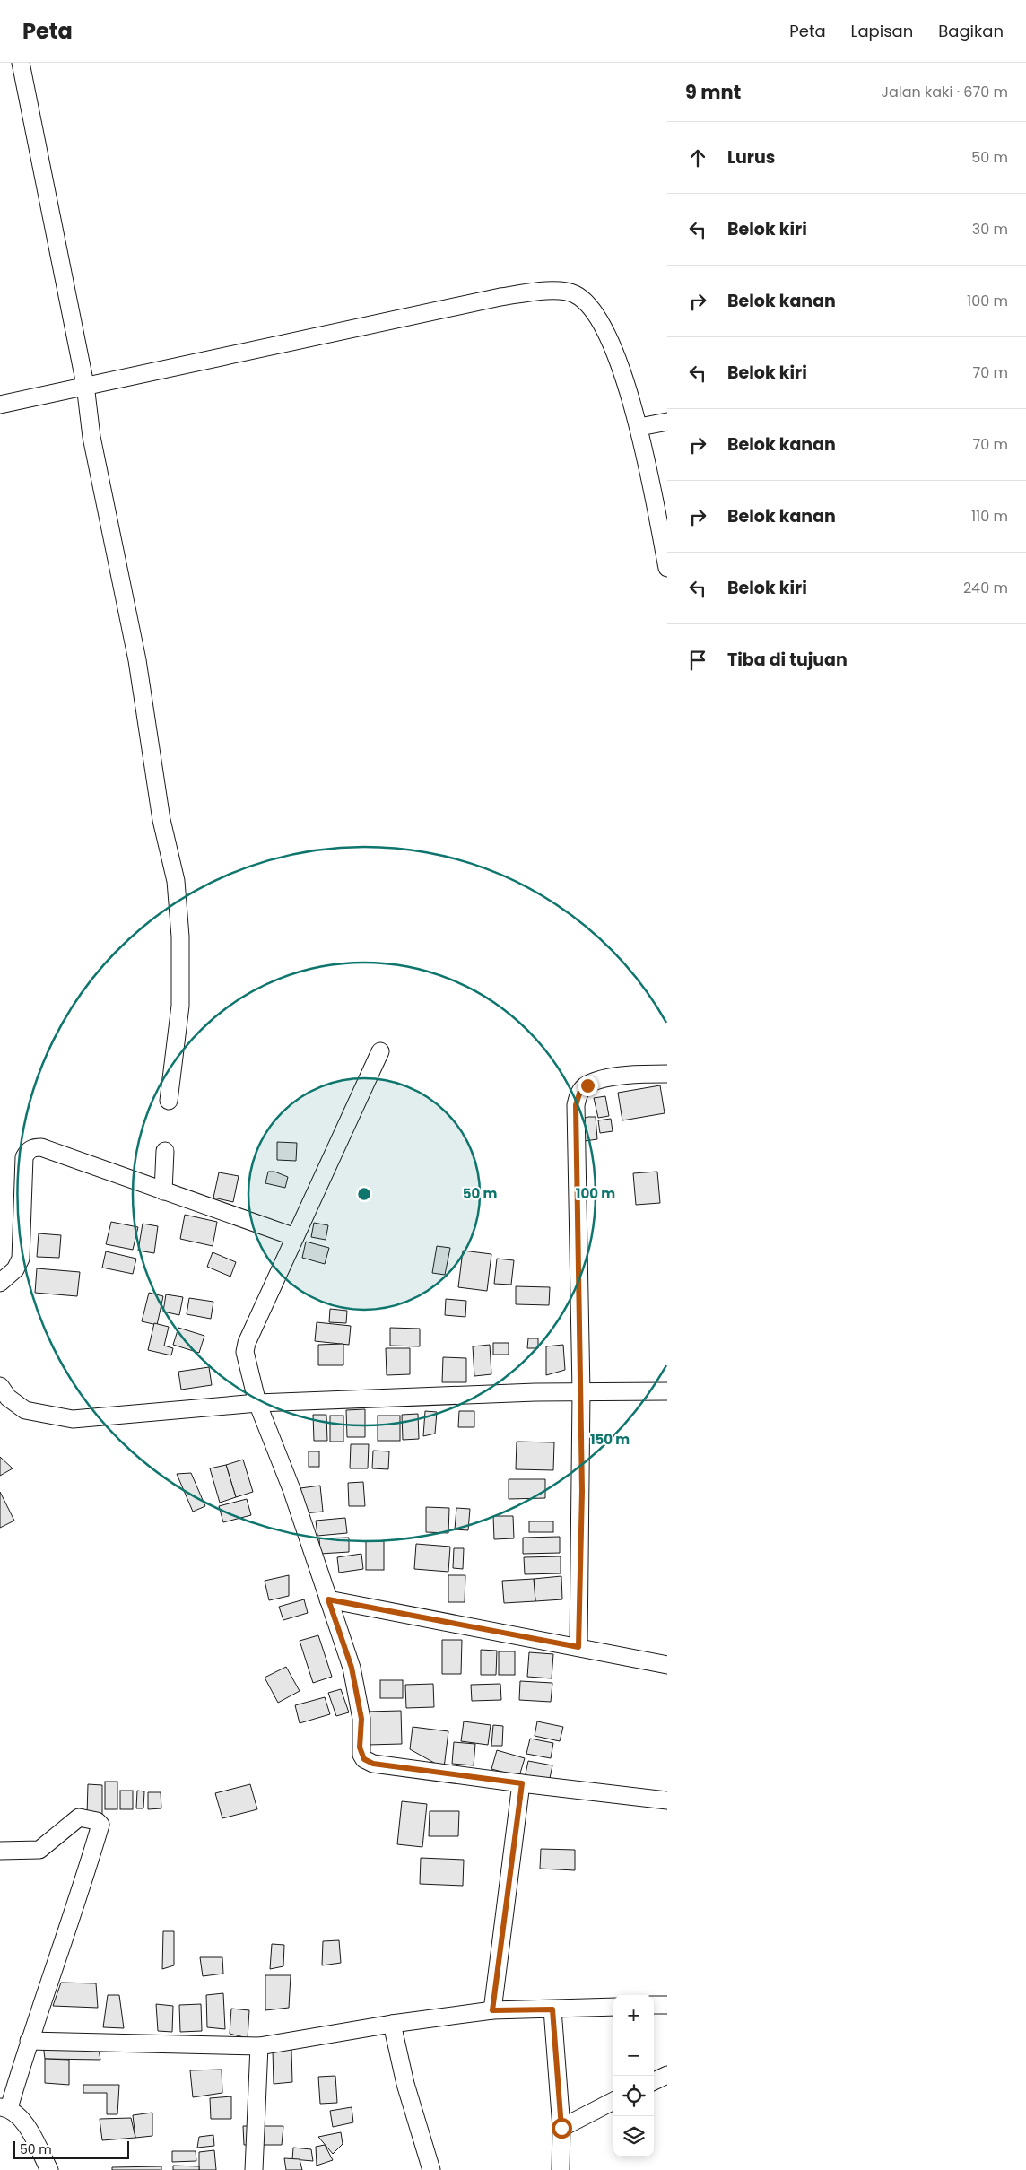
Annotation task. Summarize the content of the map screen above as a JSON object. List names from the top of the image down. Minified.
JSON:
{"scale_bar":"50 m","page":{"header":"Peta","nav":["Peta","Lapisan","Bagikan"],"heading":["9 mnt","Jalan kaki · 670 m"],"list":[["Lurus","50 m"],["Belok kiri","30 m"],["Belok kanan","100 m"],["Belok kiri","70 m"],["Belok kanan","70 m"],["Belok kanan","110 m"],["Belok kiri","240 m"],"Tiba di tujuan"],"map_buttons":["+","−"],"scale":"50 m"},"rings":["50 m","100 m","150 m"]}
